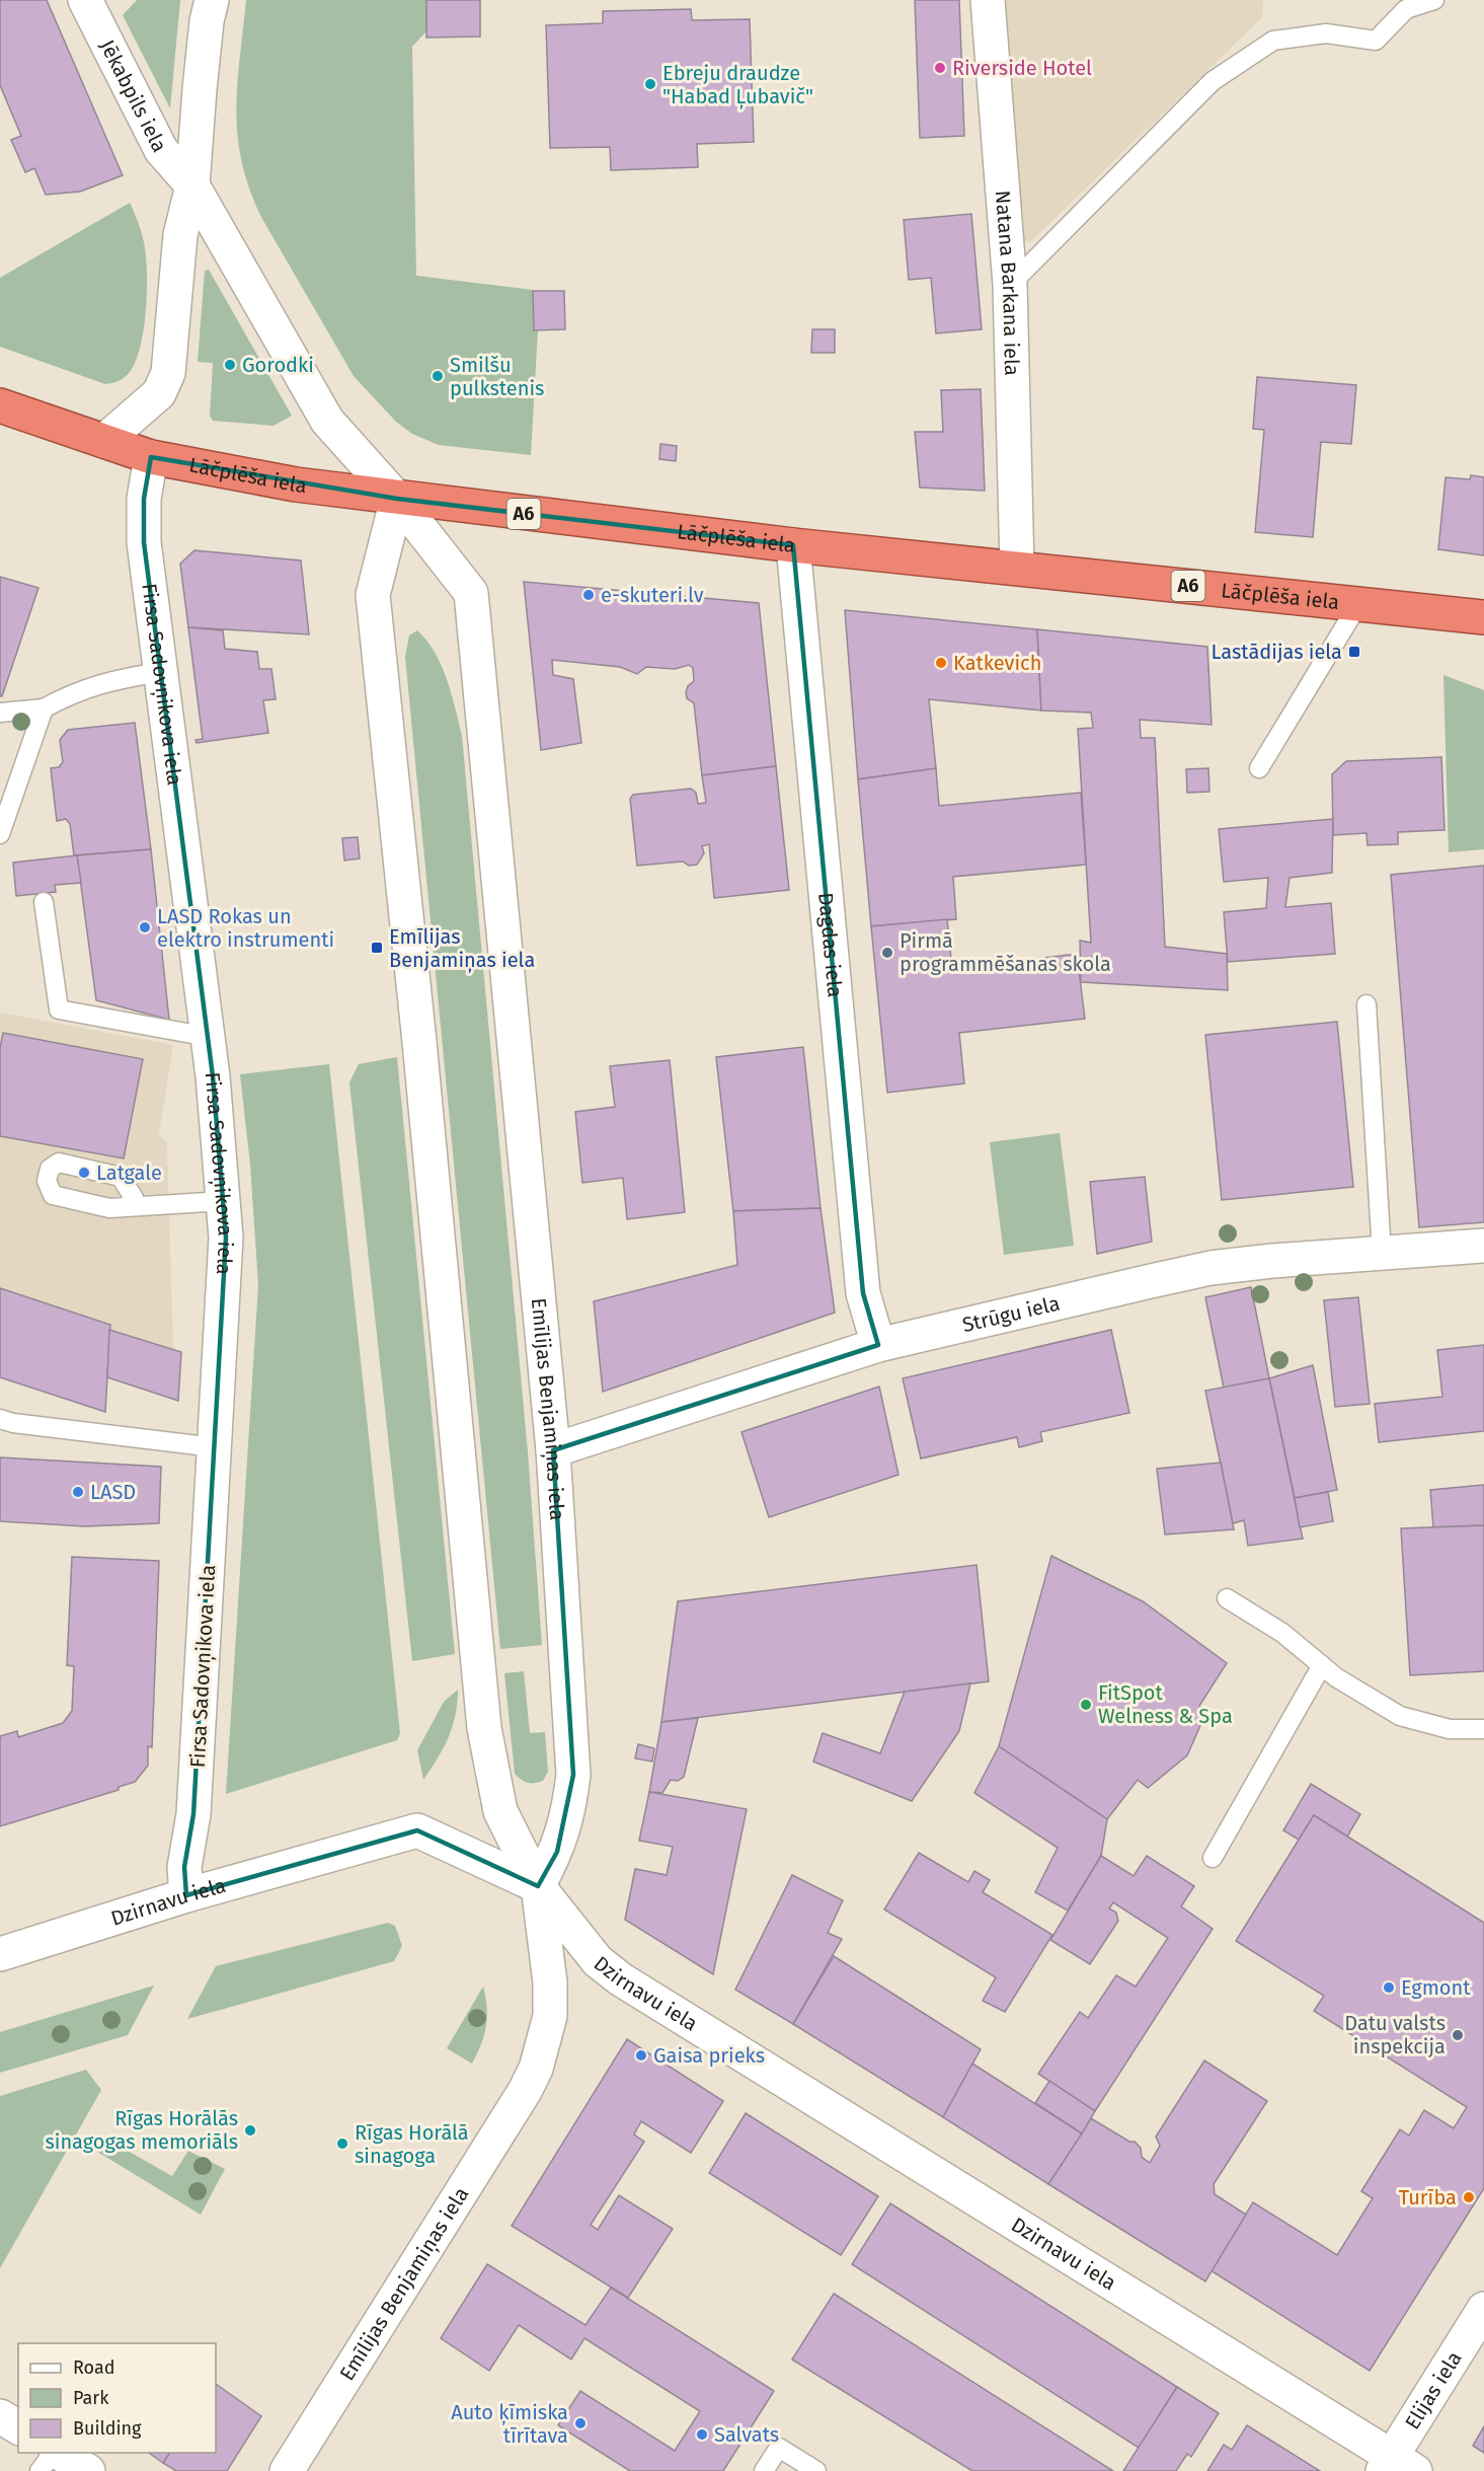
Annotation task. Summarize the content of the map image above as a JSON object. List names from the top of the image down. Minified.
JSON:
{"streets":{"highway":["Lāčplēša iela","A6"],"street":["Jēkabpils iela","Natana Barkana iela","Firsa Sadovņikova iela","Dagdas iela","Strūgu iela","Emīlijas Benjamiņas iela","Dzirnavu iela","Elijas iela"]},"crossings":[["Natana Barkana iela","Lāčplēša iela"],["Lāčplēša iela","Firsa Sadovņikova iela"],["Lāčplēša iela","Dagdas iela"],["Lāčplēša iela","Emīlijas Benjamiņas iela"],["Firsa Sadovņikova iela","Dzirnavu iela"],["Dagdas iela","Strūgu iela"],["Strūgu iela","Emīlijas Benjamiņas iela"],["Emīlijas Benjamiņas iela","Dzirnavu iela"],["Dzirnavu iela","Elijas iela"]],"places":{"other":["Riverside Hotel","Ebreju draudze \"Habad Ļubavič\"","Gorodki","Smilšu pulkstenis","e-skuteri.lv","Katkevich","LASD Rokas un elektro instrumenti","Pirmā programmēšanas skola","Latgale","LASD","FitSpot Welness & Spa","Egmont","Datu valsts inspekcija","Gaisa prieks","Rīgas Horālās sinagogas memoriāls","Rīgas Horālā sinagoga","Turība","Auto ķīmiska tīrītava","Salvats"],"transit":["Lastādijas iela","Emīlijas Benjamiņas iela"]},"legend":["Road","Park","Building"]}
